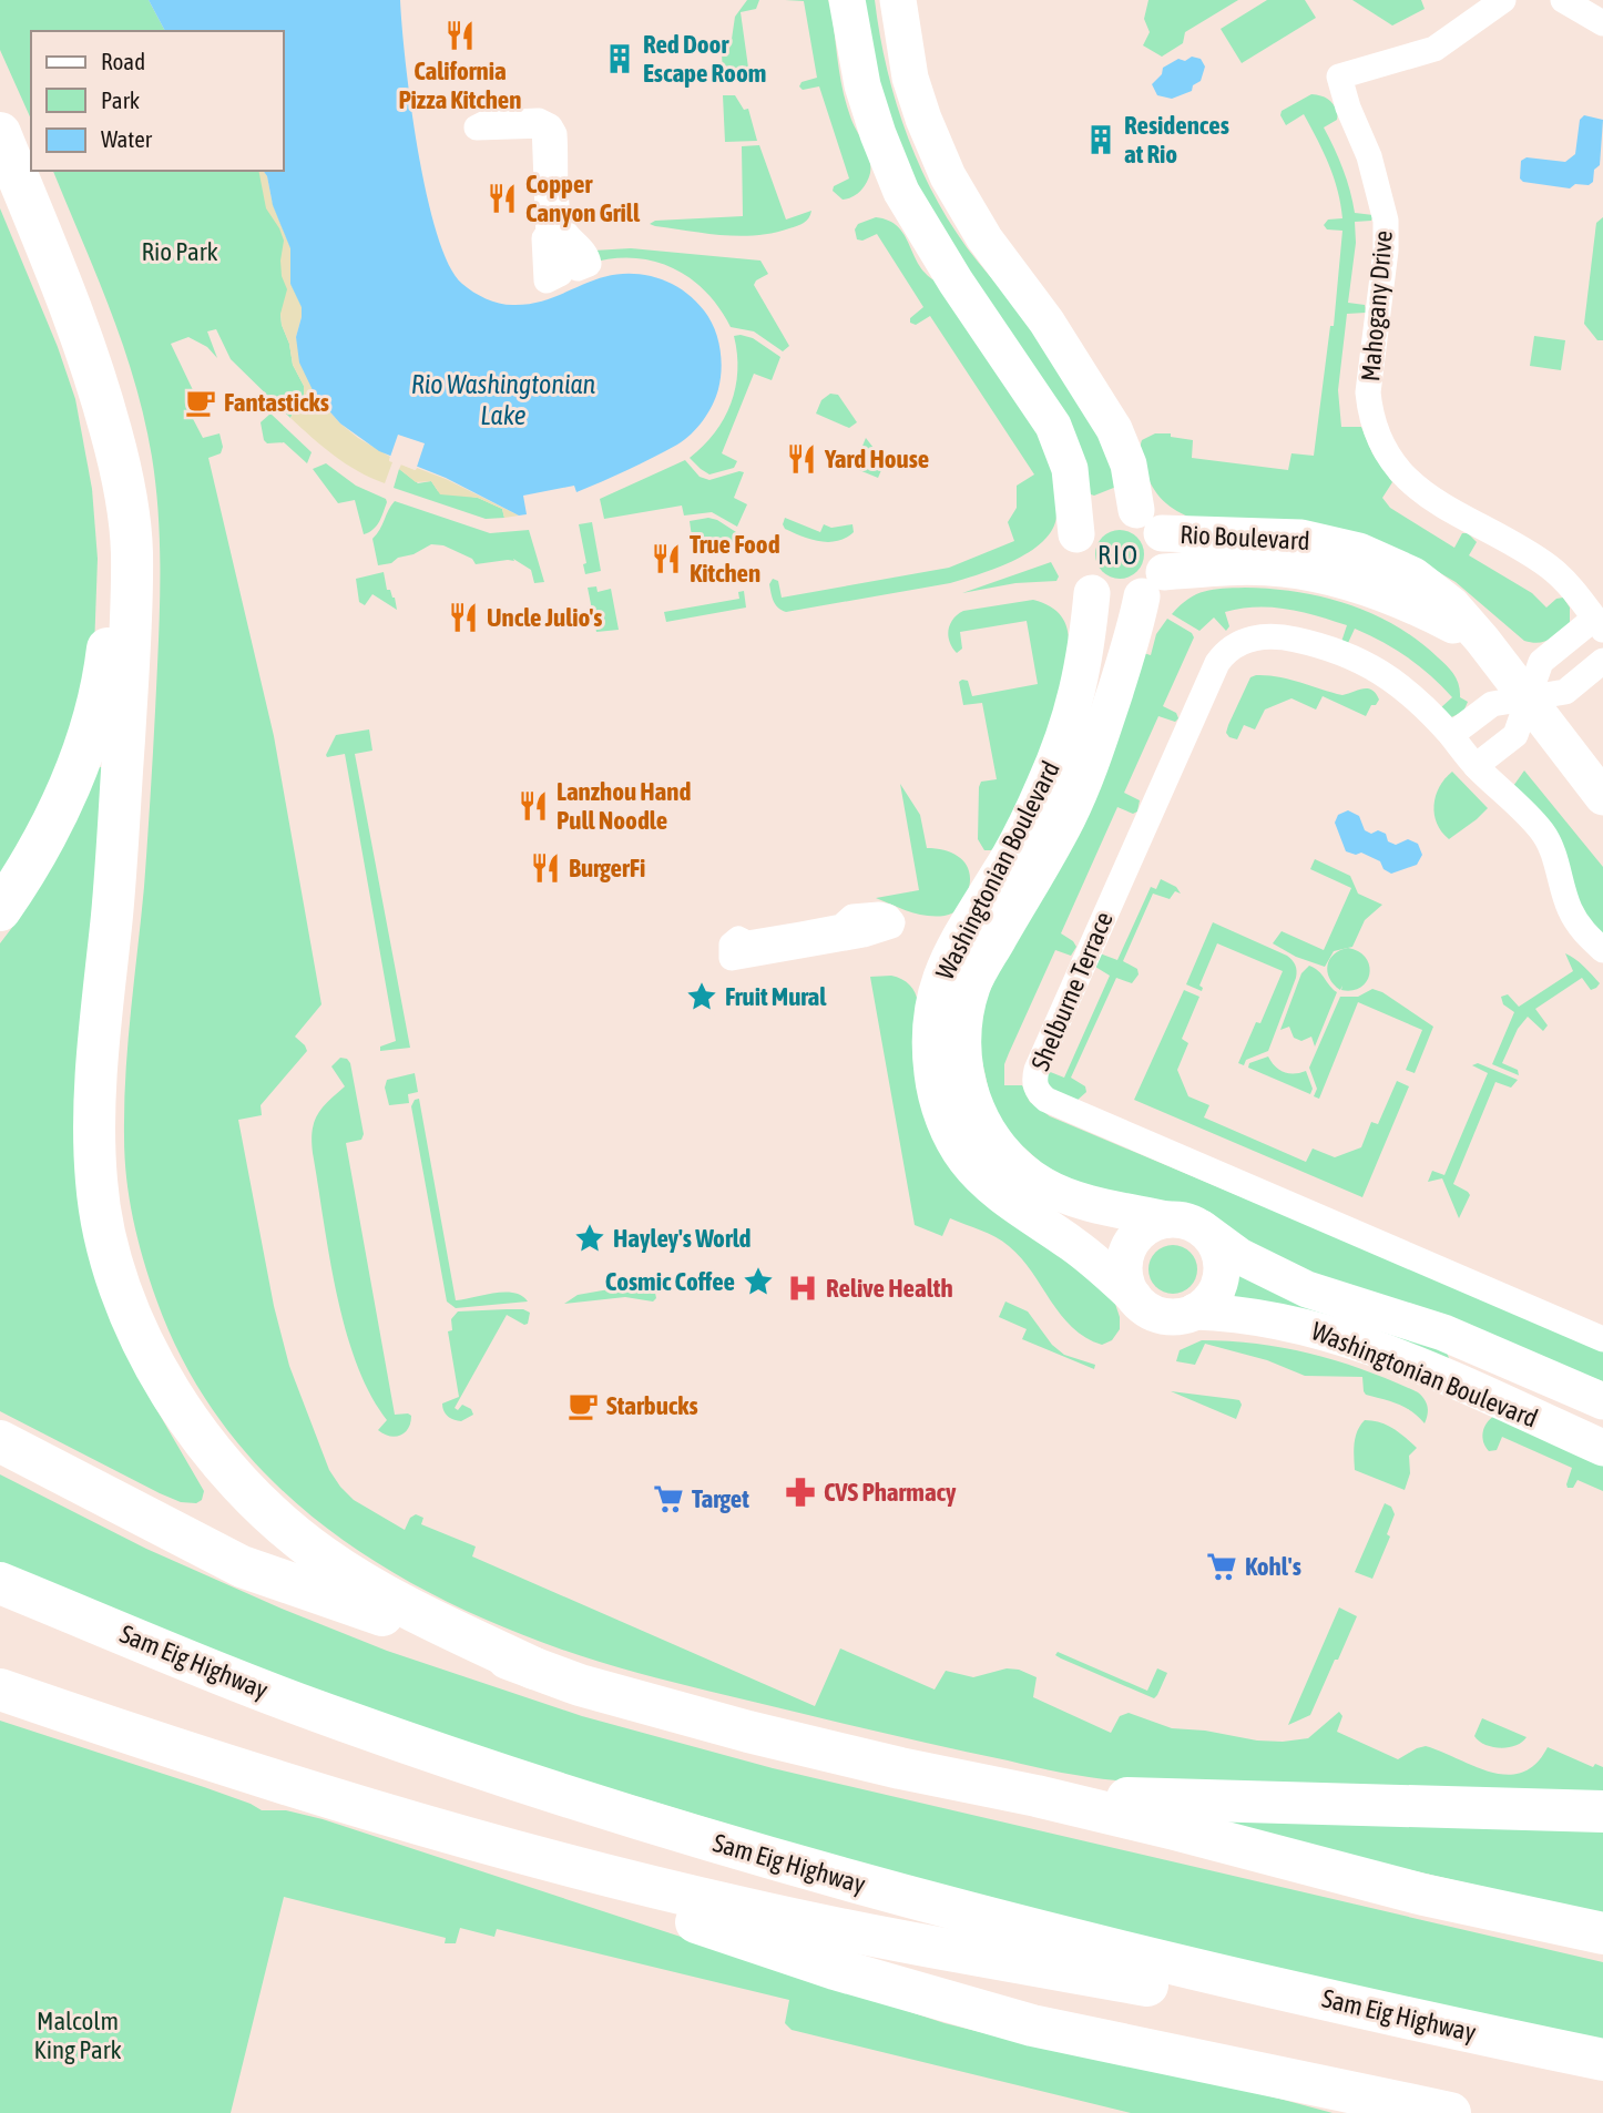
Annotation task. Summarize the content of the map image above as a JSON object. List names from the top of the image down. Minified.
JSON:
{"streets":{"highway":["Sam Eig Highway"],"street":["Mahogany Drive","Rio Boulevard","Washingtonian Boulevard","Shelburne Terrace"]},"crossings":[["Mahogany Drive","Rio Boulevard"],["Rio Boulevard","Washingtonian Boulevard"]],"districts":["RIO"],"water":["Rio Washingtonian Lake"],"parks":["Rio Park","Malcolm King Park"],"places":{"restaurant":["California Pizza Kitchen","Copper Canyon Grill","Yard House","True Food Kitchen","Uncle Julio's","Lanzhou Hand Pull Noodle","BurgerFi"],"building":["Red Door Escape Room","Residences at Rio"],"cafe":["Fantasticks","Starbucks"],"place":["Fruit Mural","Hayley's World","Cosmic Coffee"],"hospital":["Relive Health"],"pharmacy":["CVS Pharmacy"],"supermarket":["Target","Kohl's"]},"legend":["Road","Park","Water"]}
